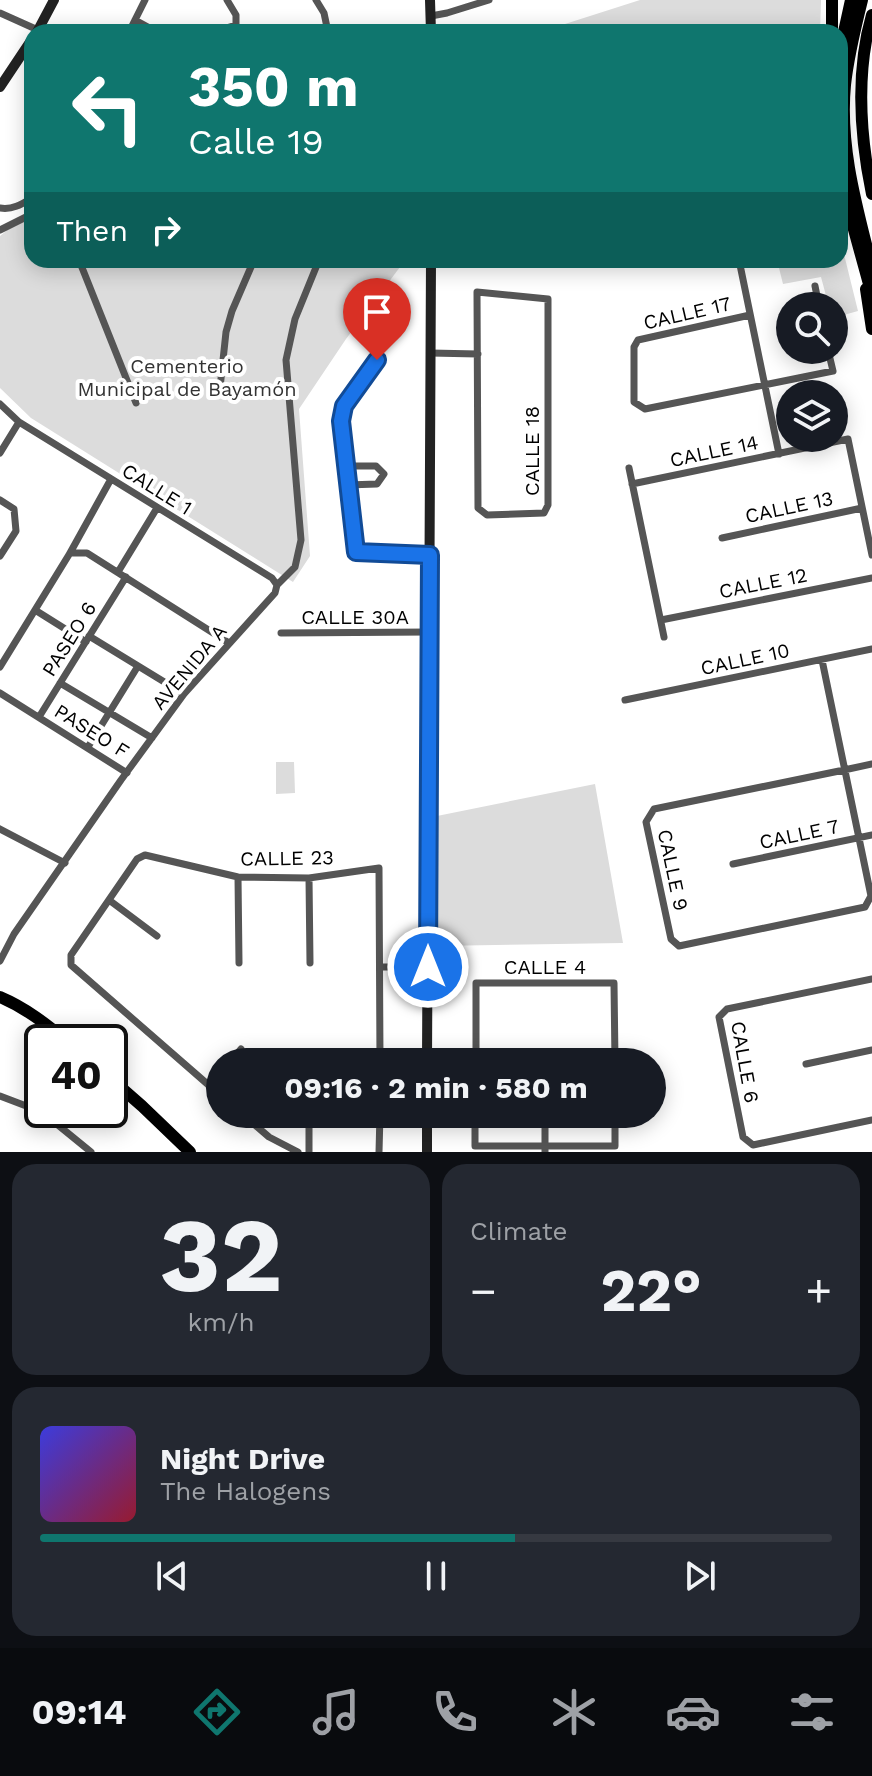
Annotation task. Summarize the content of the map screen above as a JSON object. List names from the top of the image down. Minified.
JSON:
{"streets":{"street":["CALLE 17","CALLE 18","CALLE 14","CALLE 1","CALLE 13","CALLE 12","CALLE 30A","PASEO 6","CALLE 10","AVENIDA A","PASEO F","CALLE 7","CALLE 23","CALLE 9","CALLE 4","CALLE 6"]},"crossings":[["CALLE 14","CALLE 13"],["CALLE 1","AVENIDA A"],["PASEO 6","PASEO F"],["AVENIDA A","PASEO F"],["CALLE 7","CALLE 9"]],"parks":["Cementerio Municipal de Bayamón"],"page":{"turn":["350 m","Calle 19"],"then":"Then","limit":"40","trip":"09:16 · 2 min · 580 m","tile":[["32","km/h"],"Climate"],"heat":["−","22°","+"],"song":["Night Drive","The Halogens"],"tabs":"09:14"}}
